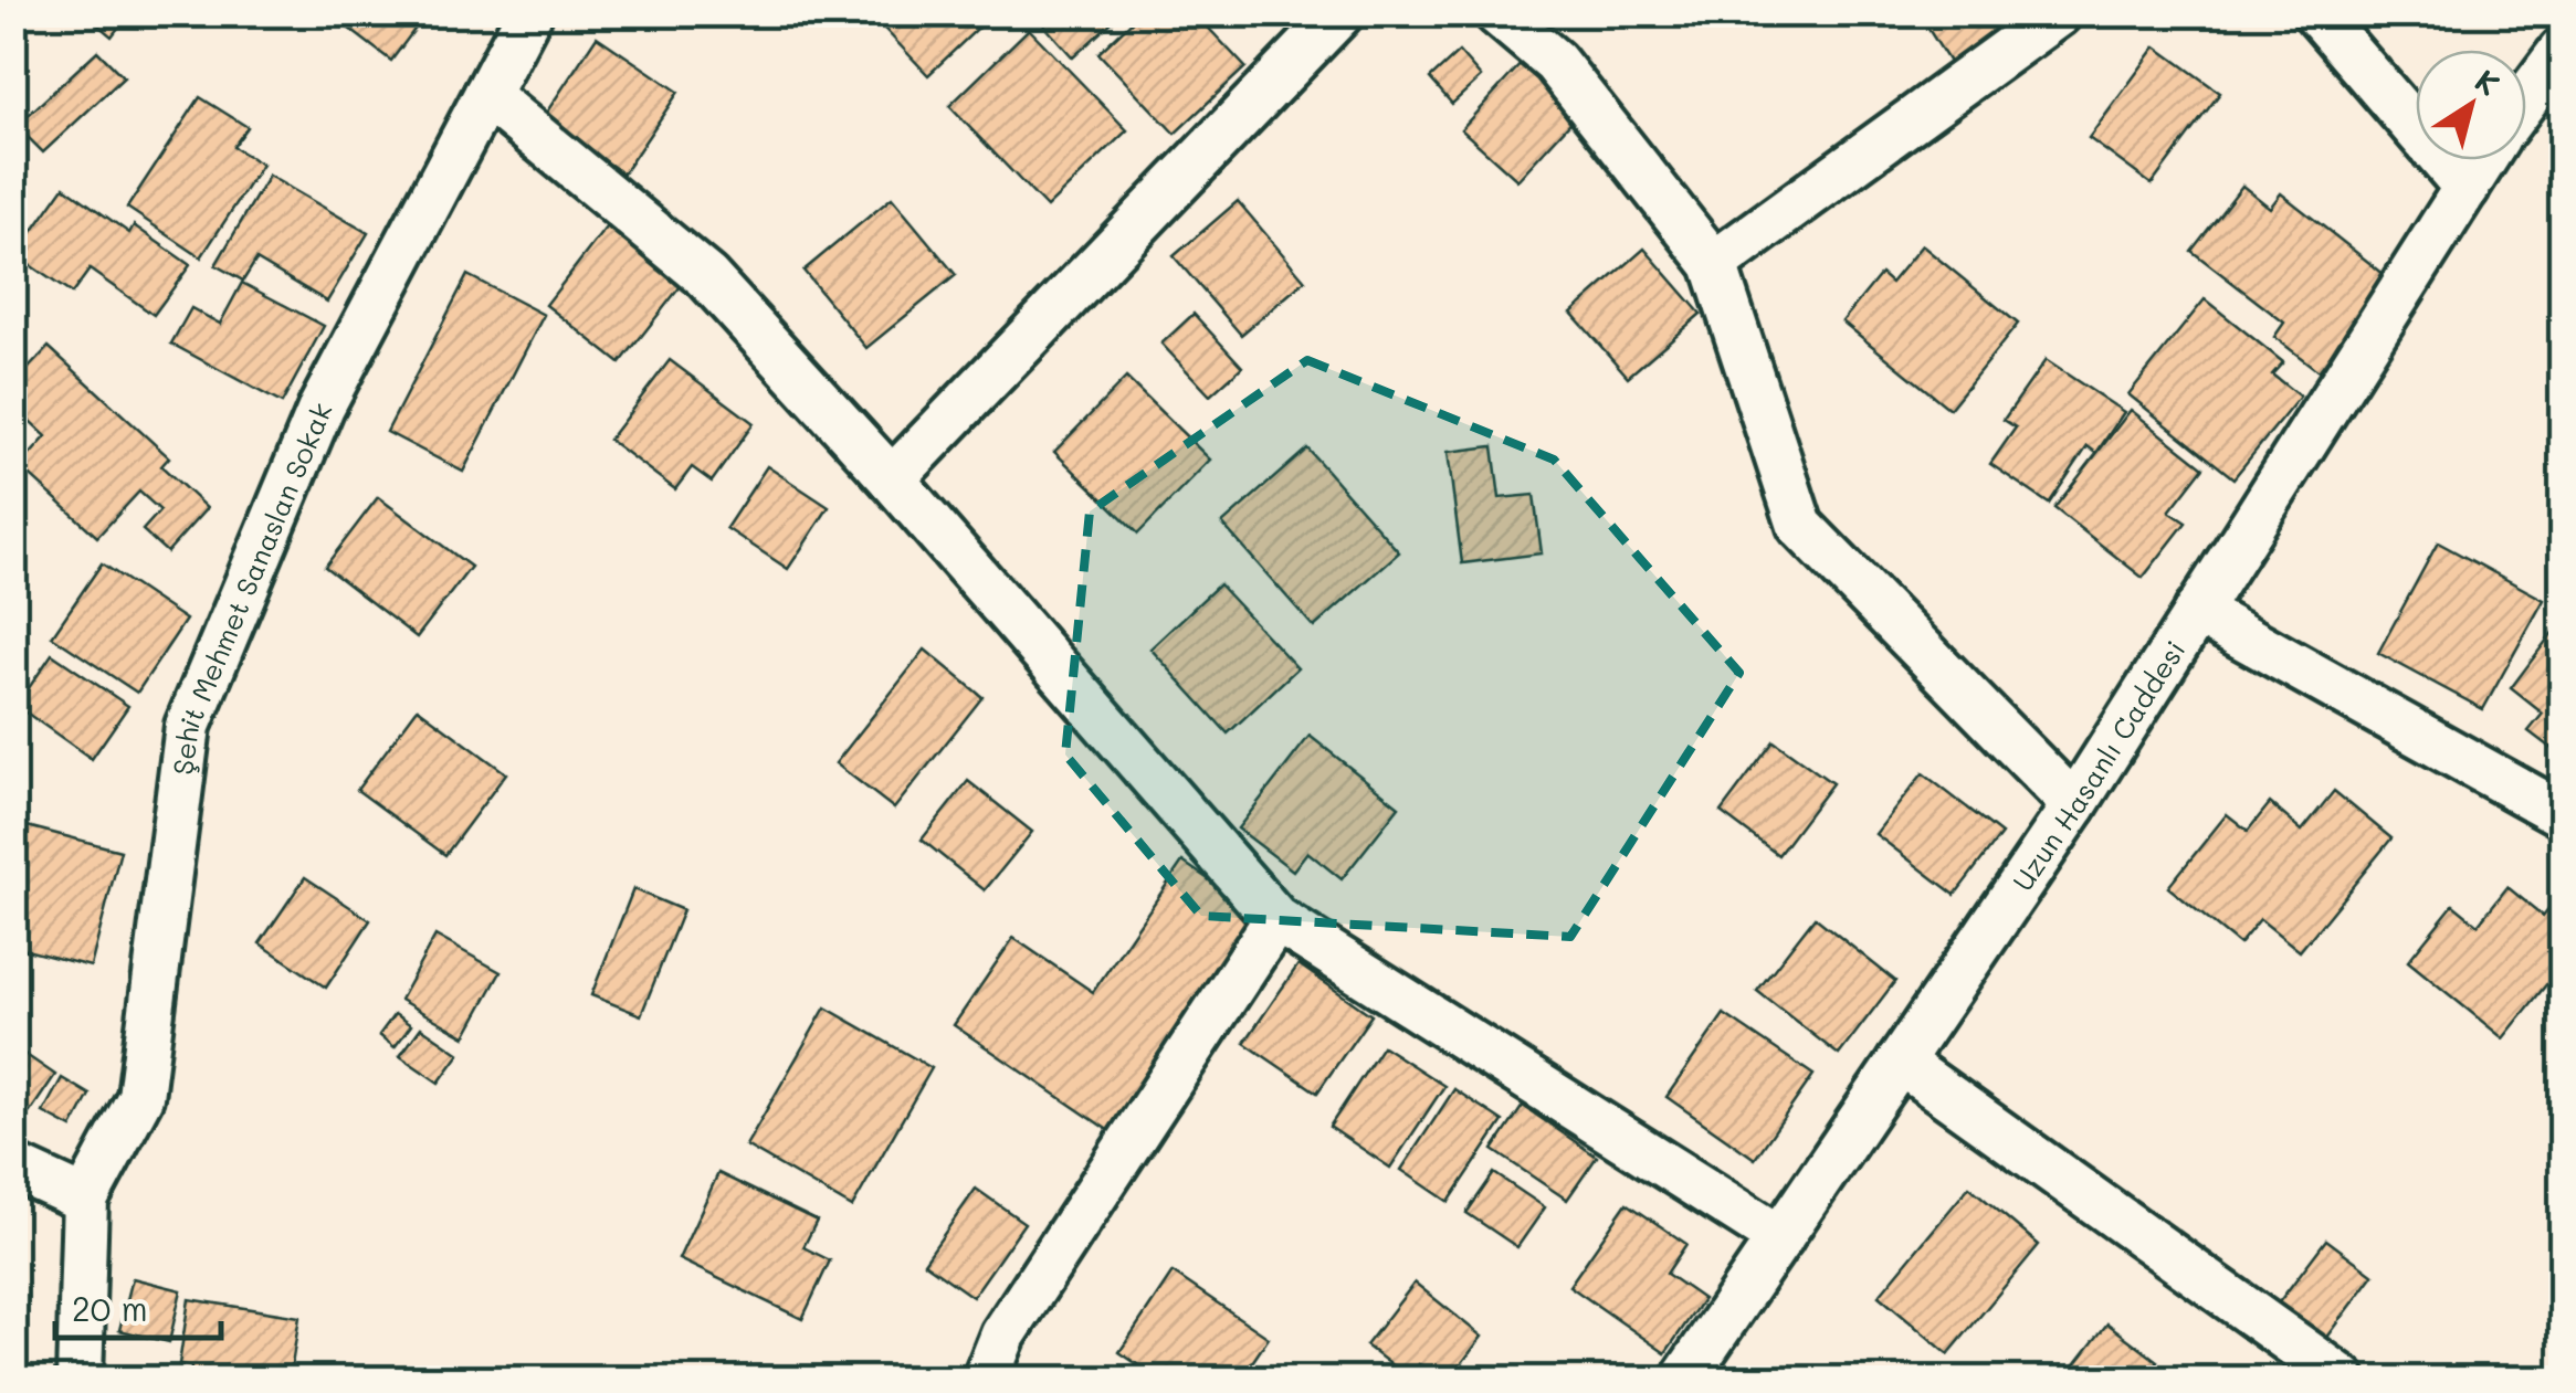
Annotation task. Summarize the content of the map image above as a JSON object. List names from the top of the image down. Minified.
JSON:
{"streets":{"street":["Şehit Mehmet Sanaslan Sokak","Uzun Hasanlı Caddesi"]},"scale_bar":"20 m","north":"top right"}
